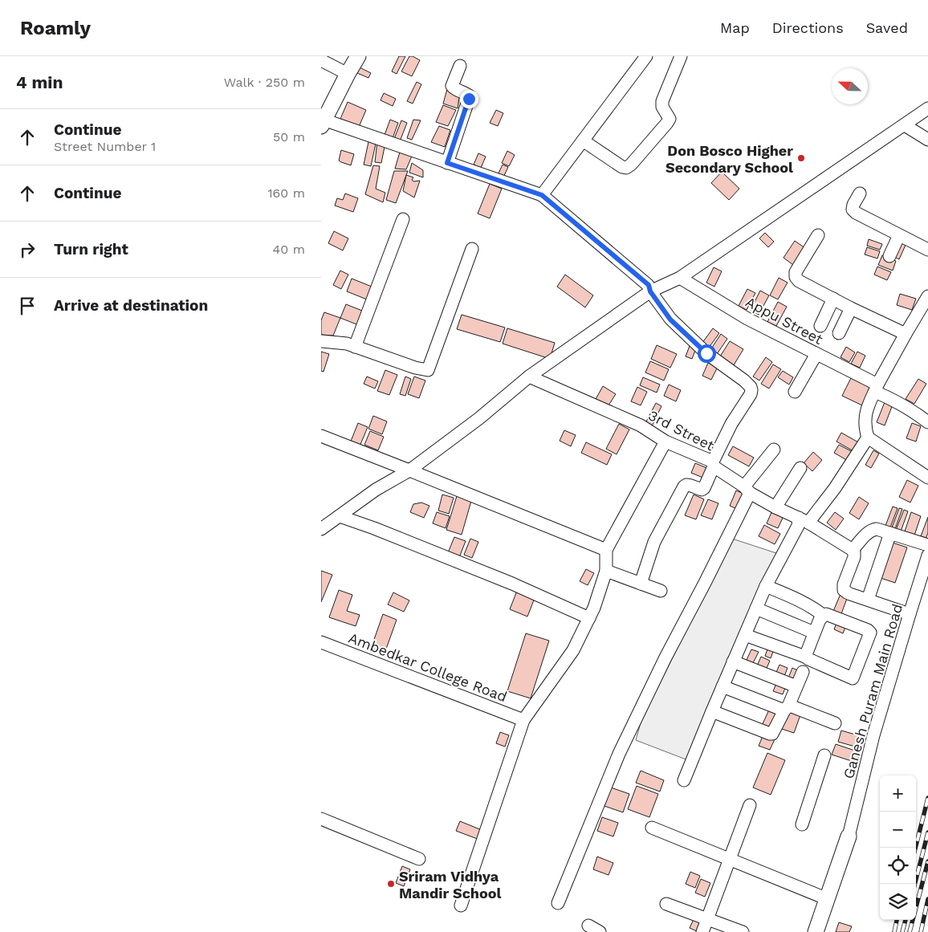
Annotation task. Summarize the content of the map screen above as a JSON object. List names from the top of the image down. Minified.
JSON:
{"streets":{"street":["Appu Street","3rd Street","Ambedkar College Road","Ganesh Puram Main Road"]},"places":["Don Bosco Higher Secondary School","Sriram Vidhya Mandir School"],"north":"left","page":{"header":"Roamly","nav":["Map","Directions","Saved"],"heading":["4 min","Walk · 250 m"],"list":[["Continue","Street Number 1","50 m"],["Continue","160 m"],["Turn right","40 m"],"Arrive at destination"],"map_buttons":["+","−"]}}
